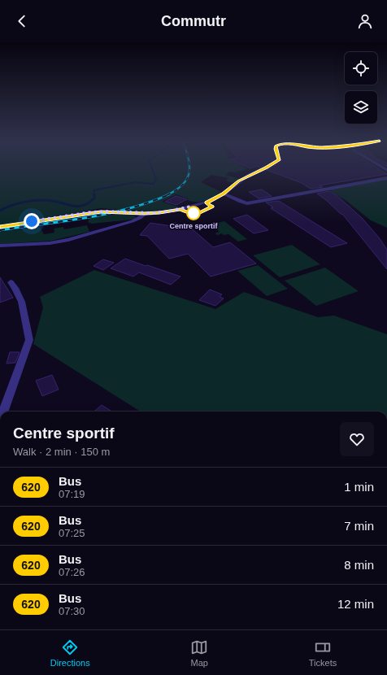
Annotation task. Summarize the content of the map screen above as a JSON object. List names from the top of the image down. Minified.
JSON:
{"places":["Centre sportif"],"lines":["bus line 620"],"page":{"header":"Commutr","heading":["Centre sportif","Walk · 2 min · 150 m"],"list":[{"mark":"620","name":"Bus","note":"07:19","value":"1 min"},{"mark":"620","name":"Bus","note":"07:25","value":"7 min"},{"mark":"620","name":"Bus","note":"07:26","value":"8 min"},{"mark":"620","name":"Bus","note":"07:30","value":"12 min"}],"tabs":["Directions","Map","Tickets"]}}
